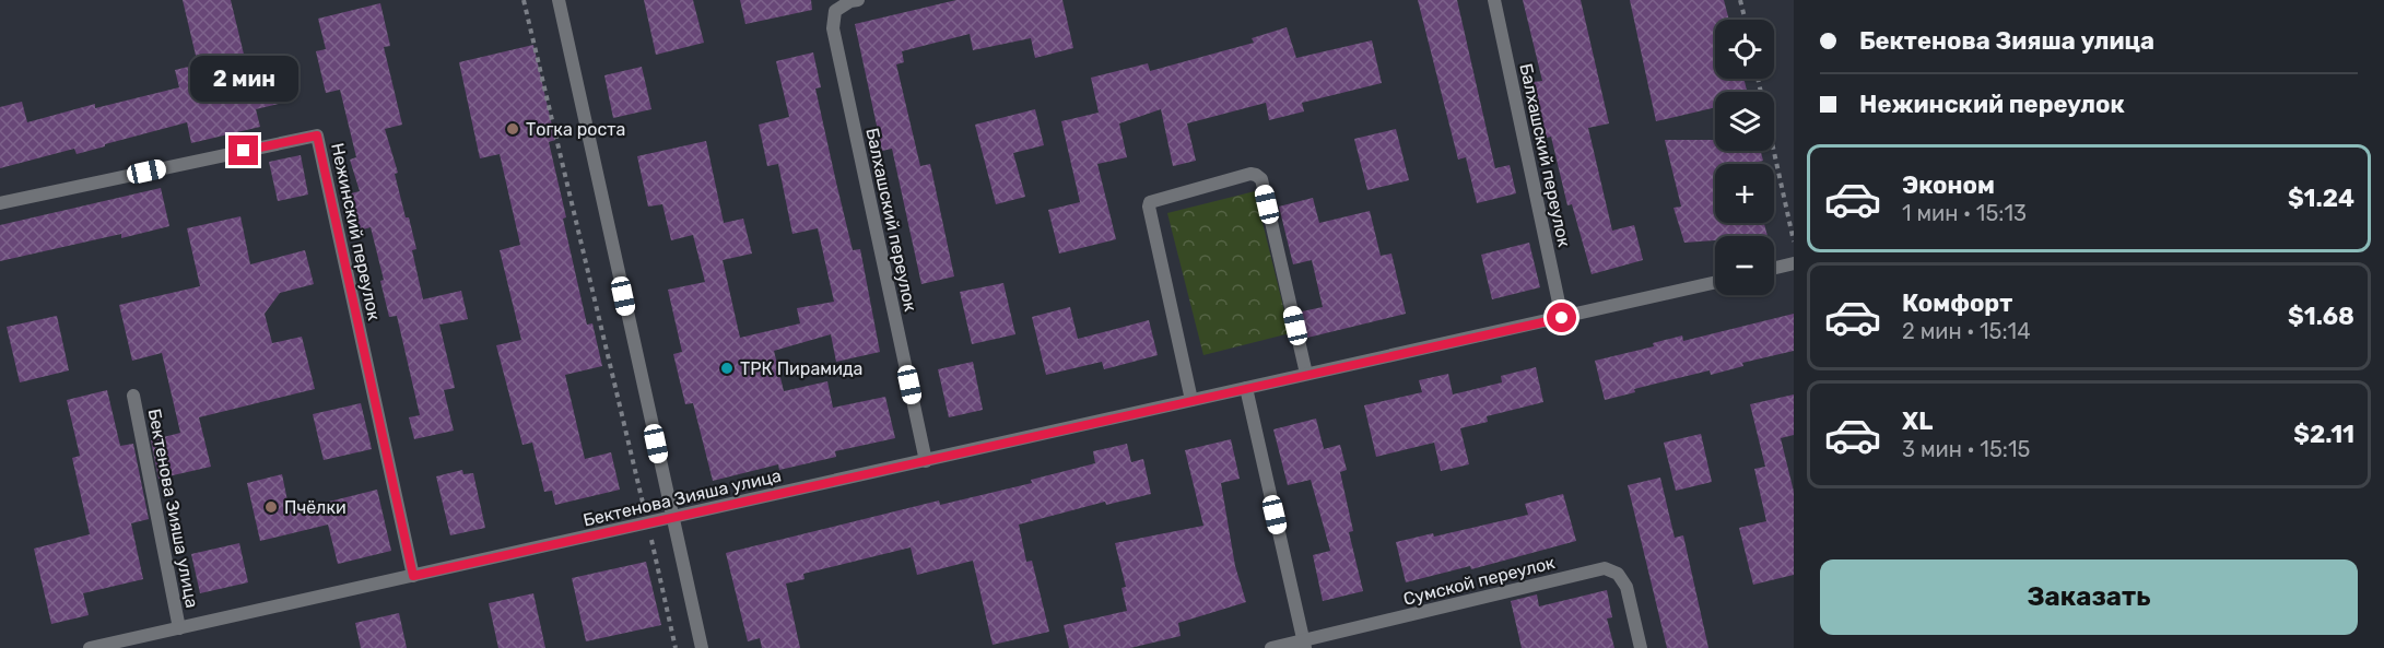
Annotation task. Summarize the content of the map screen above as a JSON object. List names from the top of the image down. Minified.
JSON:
{"streets":{"street":["Балхашский переулок","Нежинский переулок","Бектенова Зияша улица","Сумской переулок"]},"crossings":[["Балхашский переулок","Бектенова Зияша улица"],["Нежинский переулок","Бектенова Зияша улица"]],"places":["Тогка роста","ТРК Пирамида","Пчёлки"],"page":{"banner":["Бектенова Зияша улица","Нежинский переулок"],"map_buttons":["+","−"],"bubble":"2 мин","list":[{"name":"Эконом","note":"1 мин · 15:13","value":"$1.24"},{"name":"Комфорт","note":"2 мин · 15:14","value":"$1.68"},{"name":"XL","note":"3 мин · 15:15","value":"$2.11"}],"buttons":"Заказать"}}
